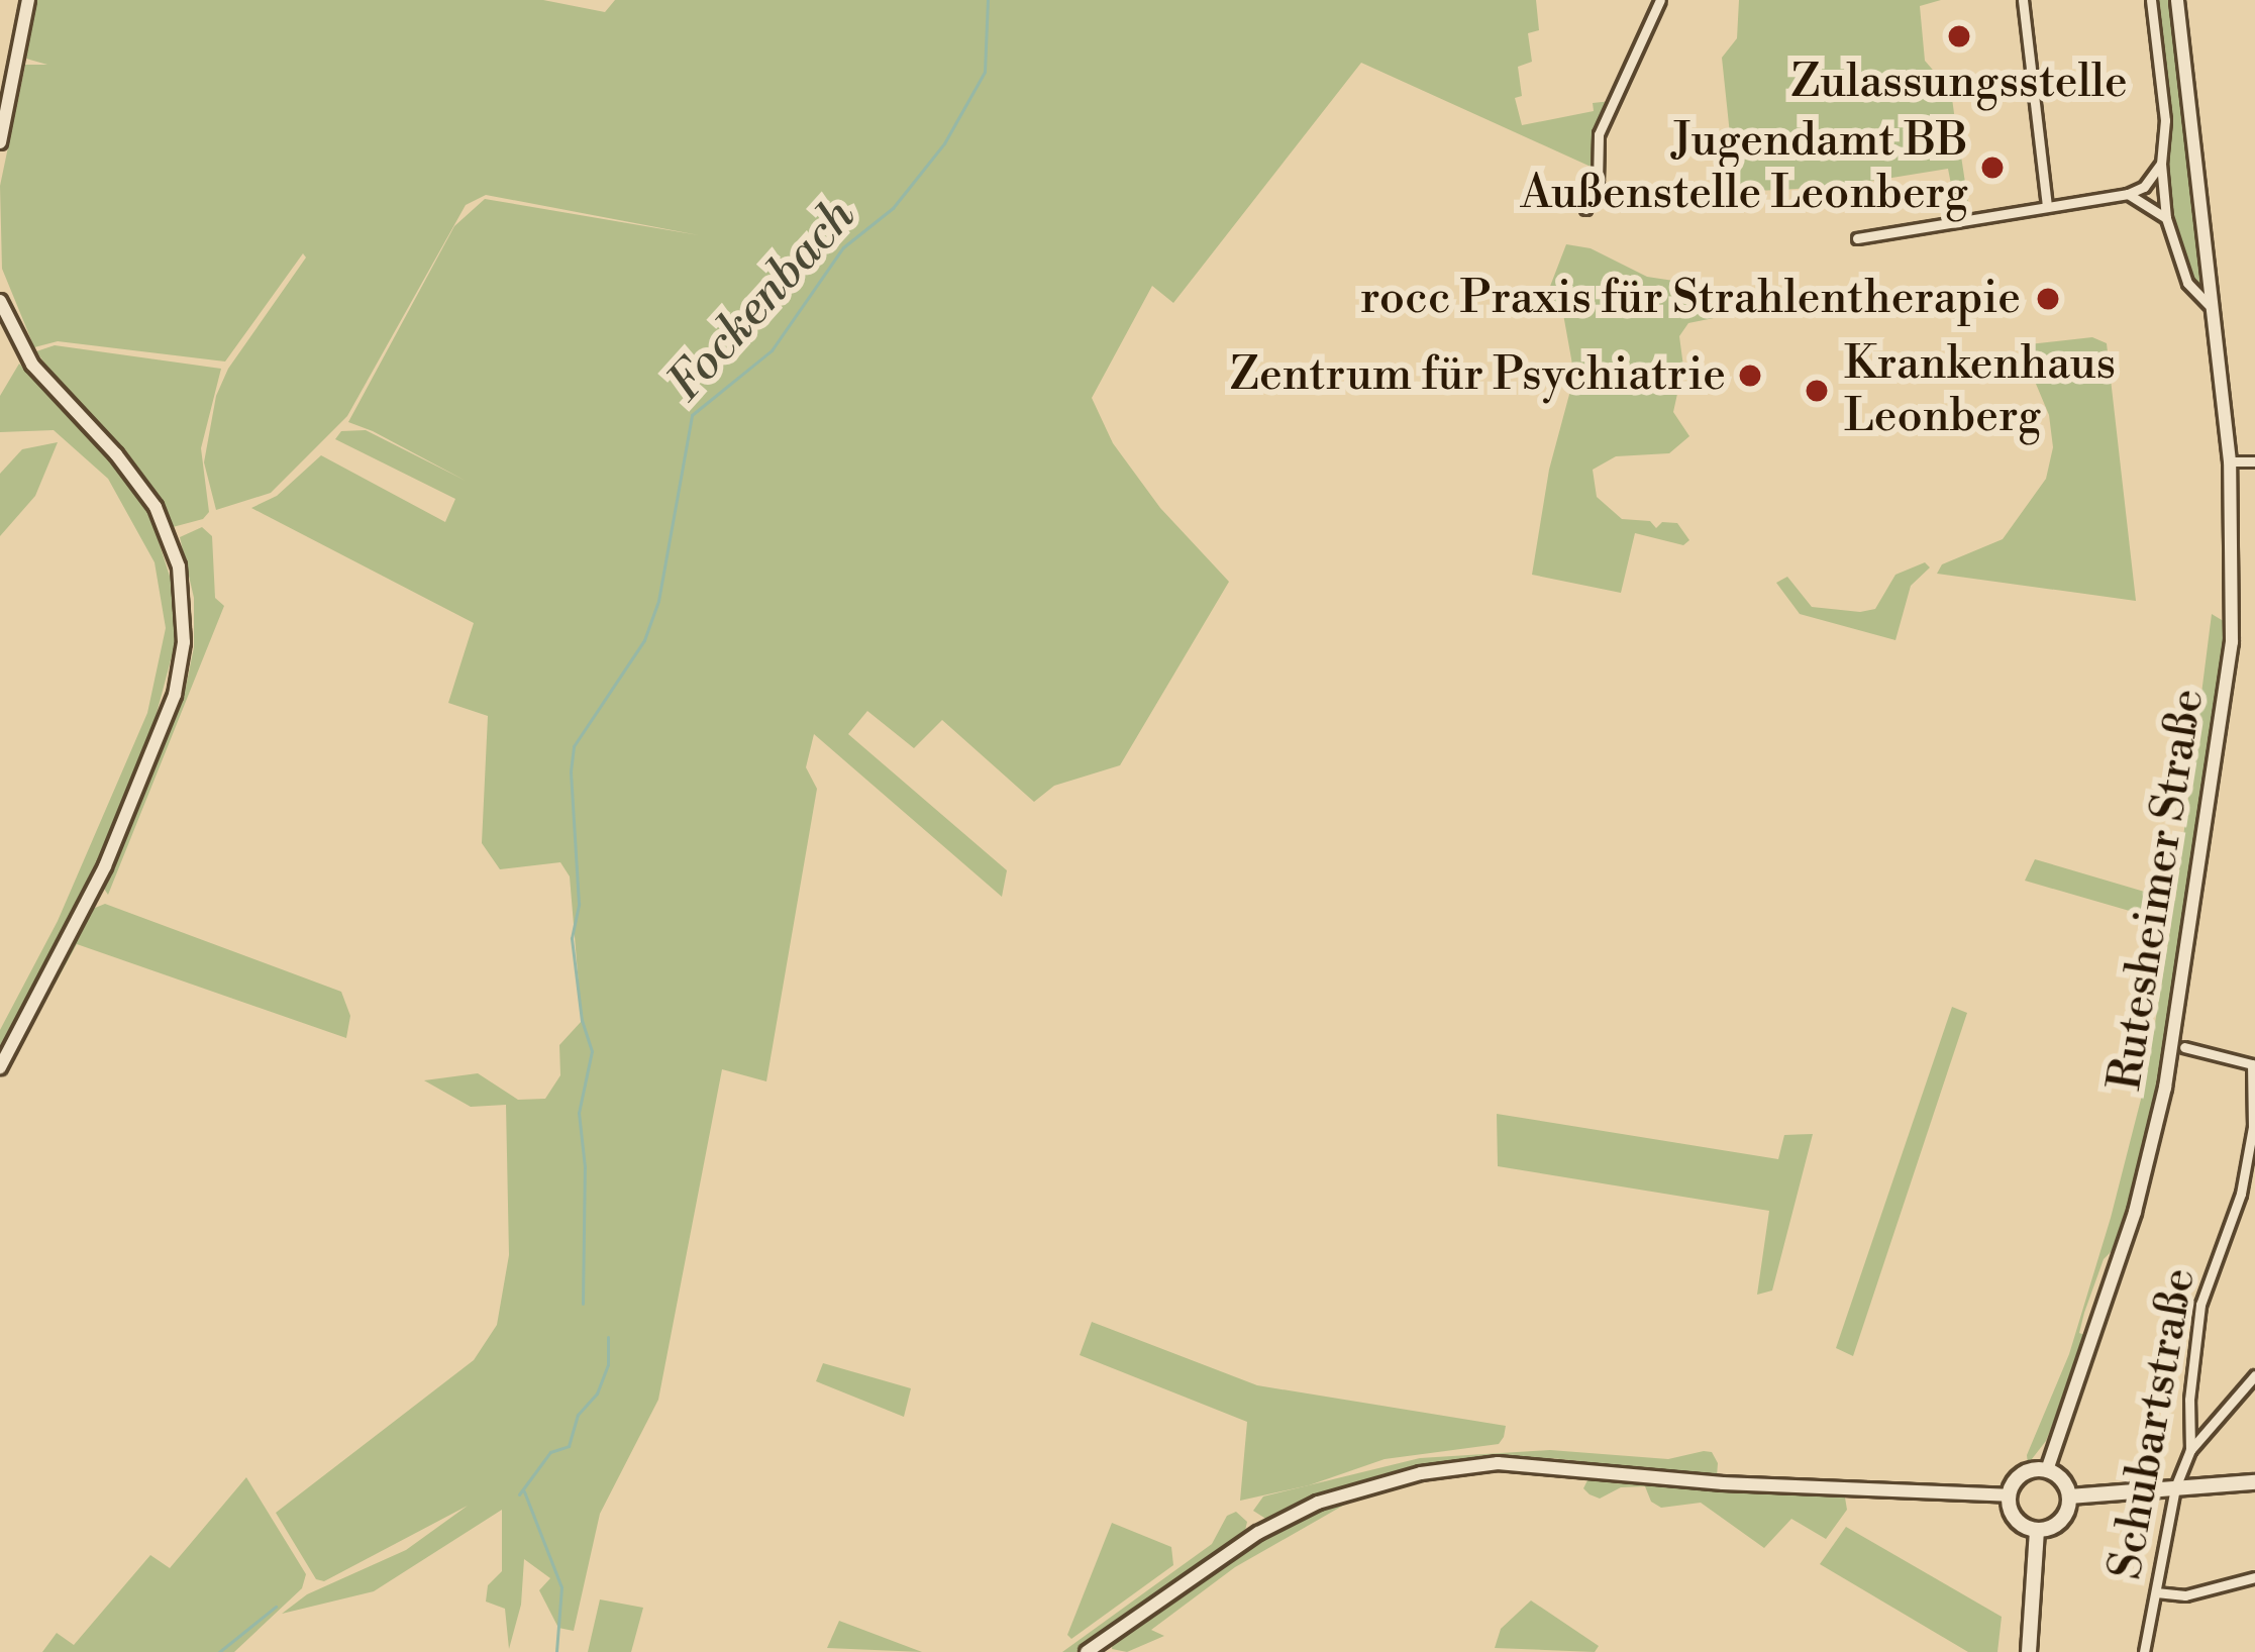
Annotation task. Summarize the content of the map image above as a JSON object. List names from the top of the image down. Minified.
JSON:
{"streets":{"street":["Rutesheimer Straße","Schubartstraße"]},"water":["Fockenbach"],"places":["Zulassungsstelle","Jugendamt BB Außenstelle Leonberg","rocc Praxis für Strahlentherapie","Zentrum für Psychiatrie","Krankenhaus Leonberg"]}
